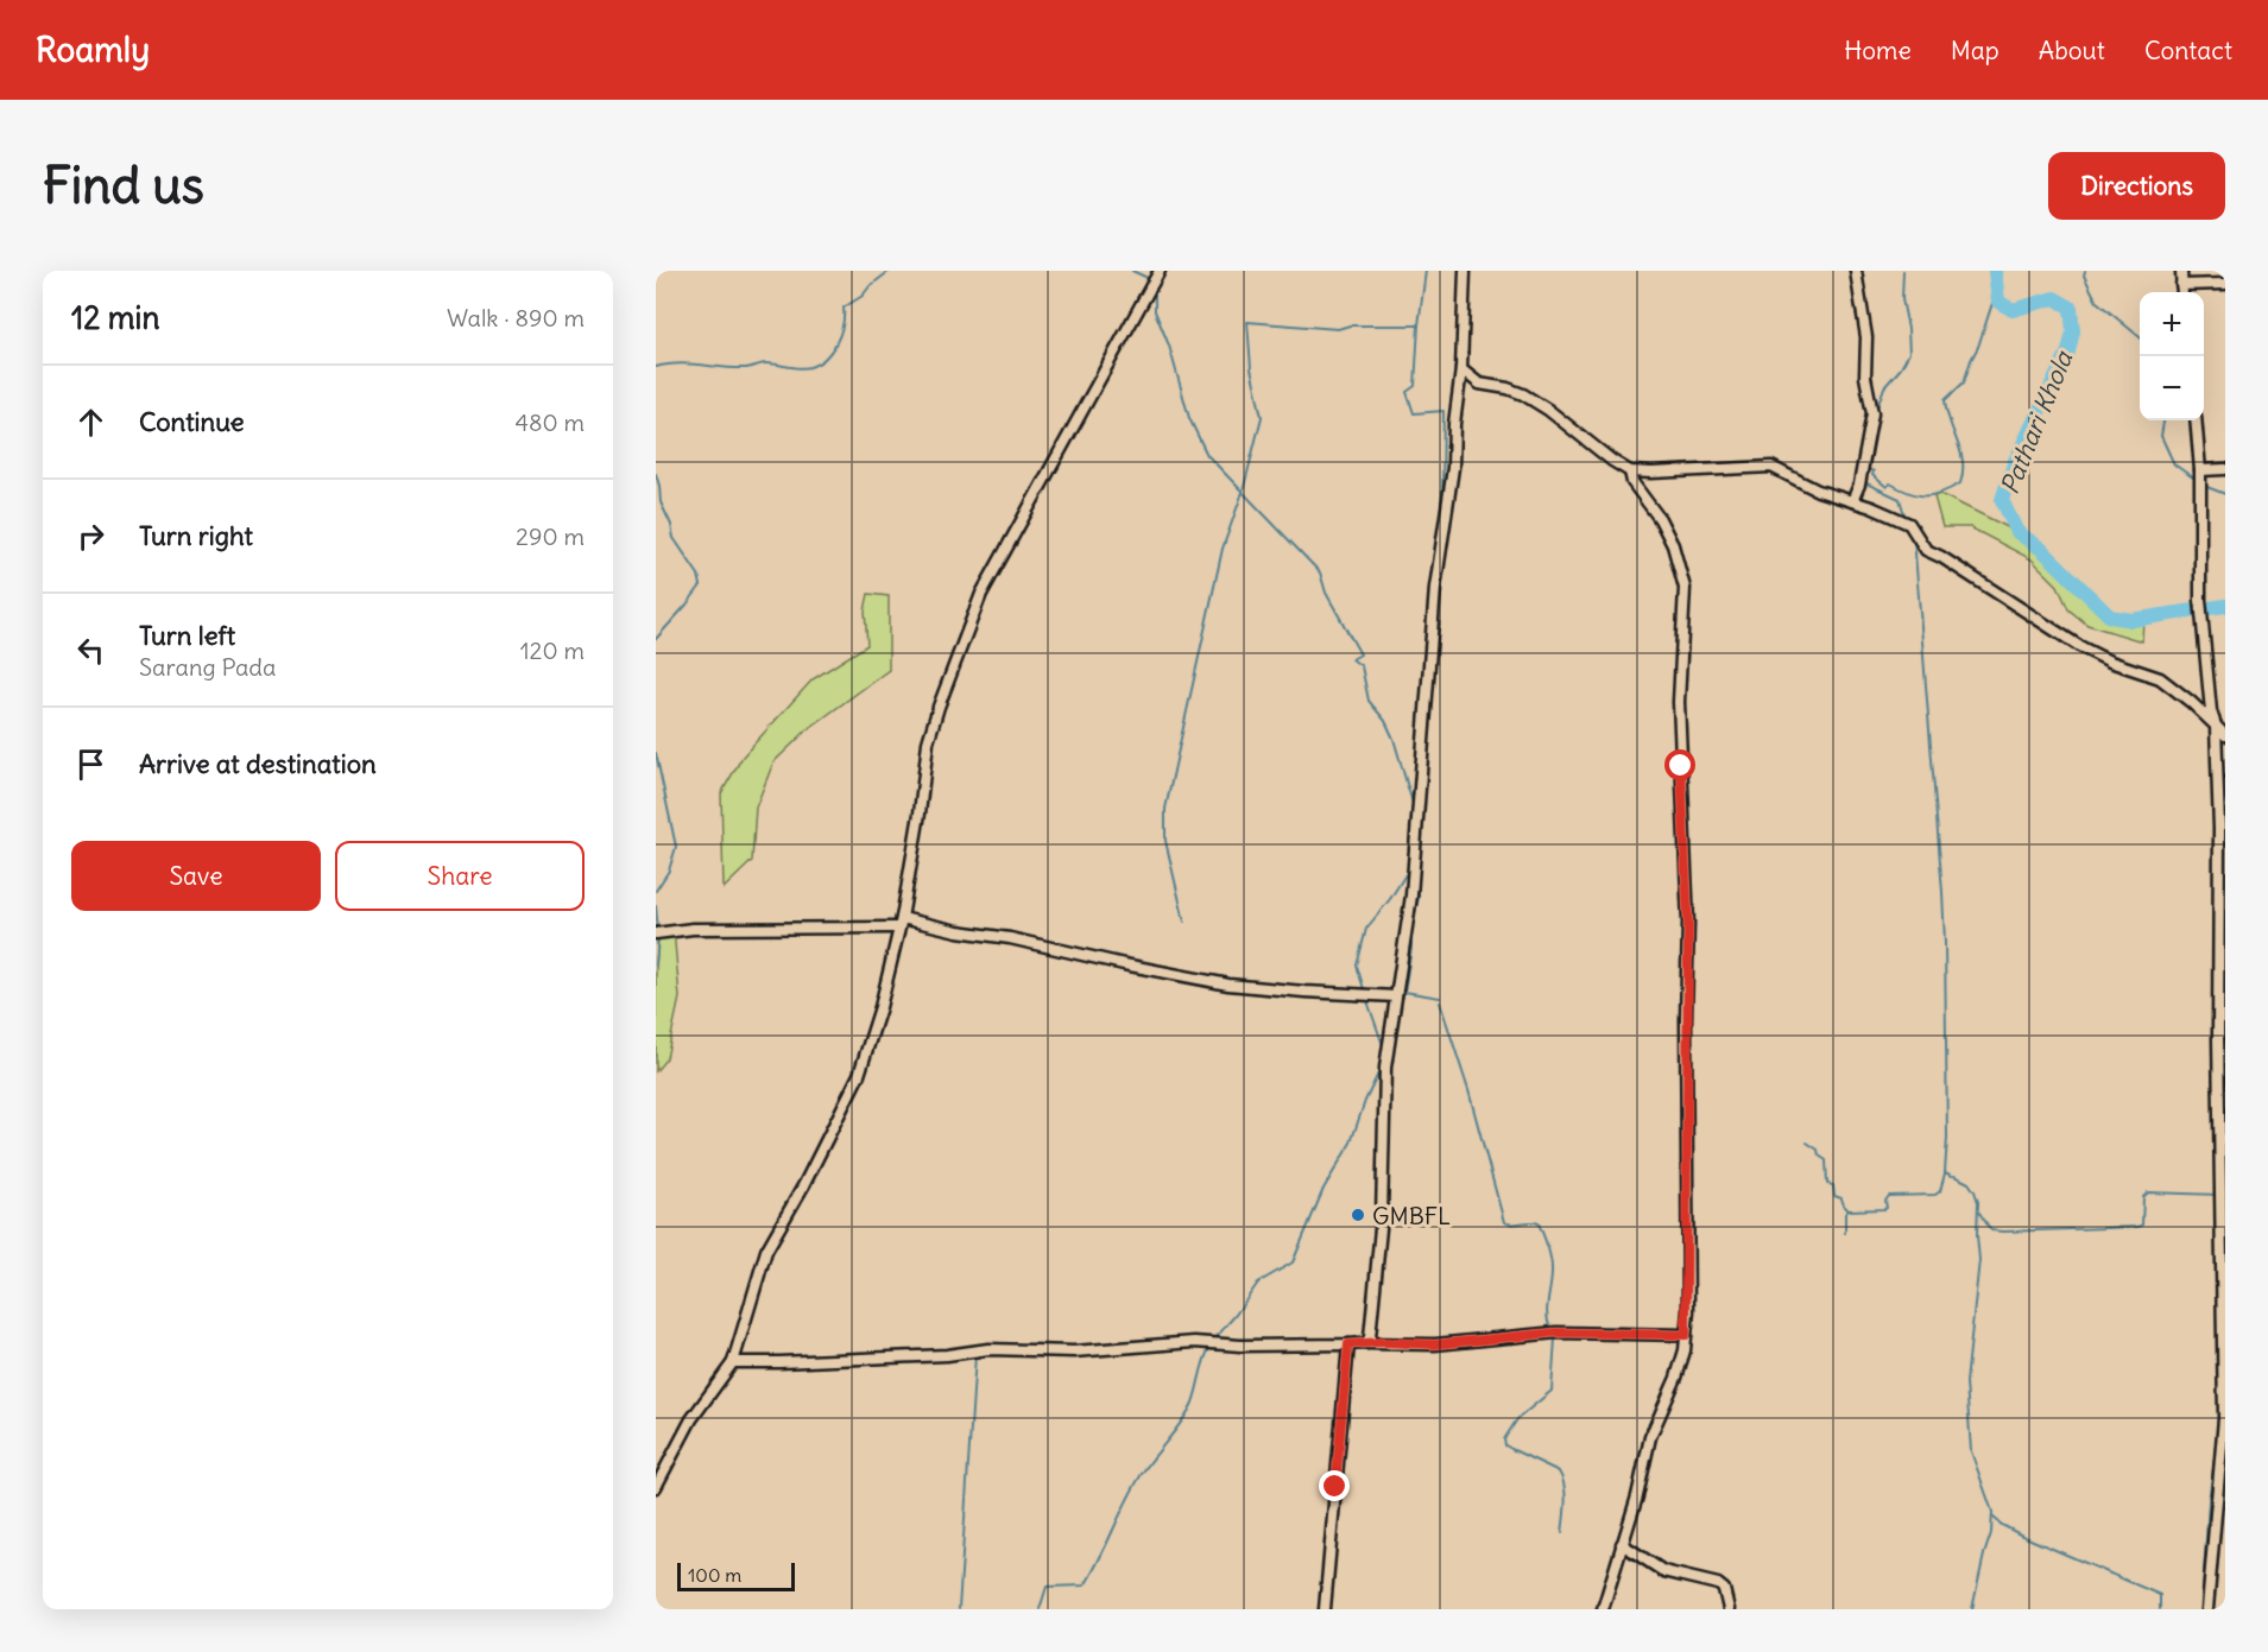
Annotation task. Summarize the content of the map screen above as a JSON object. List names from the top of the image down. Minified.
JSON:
{"water":["Pathari Khola"],"places":["GMBFL"],"scale_bar":"100 m","page":{"header":"Roamly","nav":["Home","Map","About","Contact"],"buttons":["Directions",["Save","Share"]],"title":"Find us","heading":["12 min","Walk · 890 m"],"map_buttons":["+","−"],"list":[["Continue","480 m"],["Turn right","290 m"],["Turn left","Sarang Pada","120 m"],"Arrive at destination"],"scale":"100 m"}}
